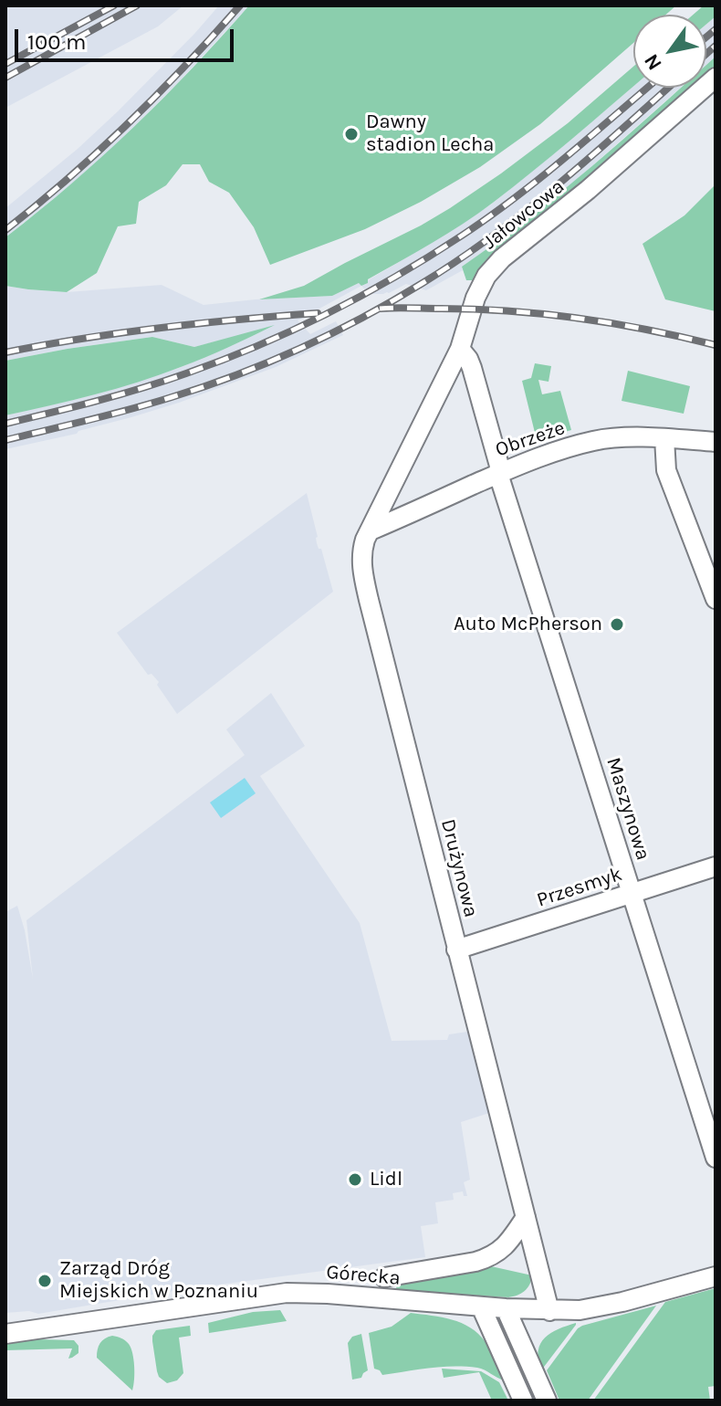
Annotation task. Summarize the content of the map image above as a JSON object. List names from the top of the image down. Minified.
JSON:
{"streets":{"street":["Jałowcowa","Obrzeże","Maszynowa","Drużynowa","Przesmyk","Górecka"]},"crossings":[["Jałowcowa","Obrzeże"],["Jałowcowa","Drużynowa"],["Obrzeże","Maszynowa"],["Obrzeże","Drużynowa"],["Maszynowa","Przesmyk"],["Drużynowa","Przesmyk"],["Drużynowa","Górecka"]],"places":["Dawny stadion Lecha","Auto McPherson","Lidl","Zarząd Dróg Miejskich w Poznaniu"],"scale_bar":"100 m","north":"bottom left"}
